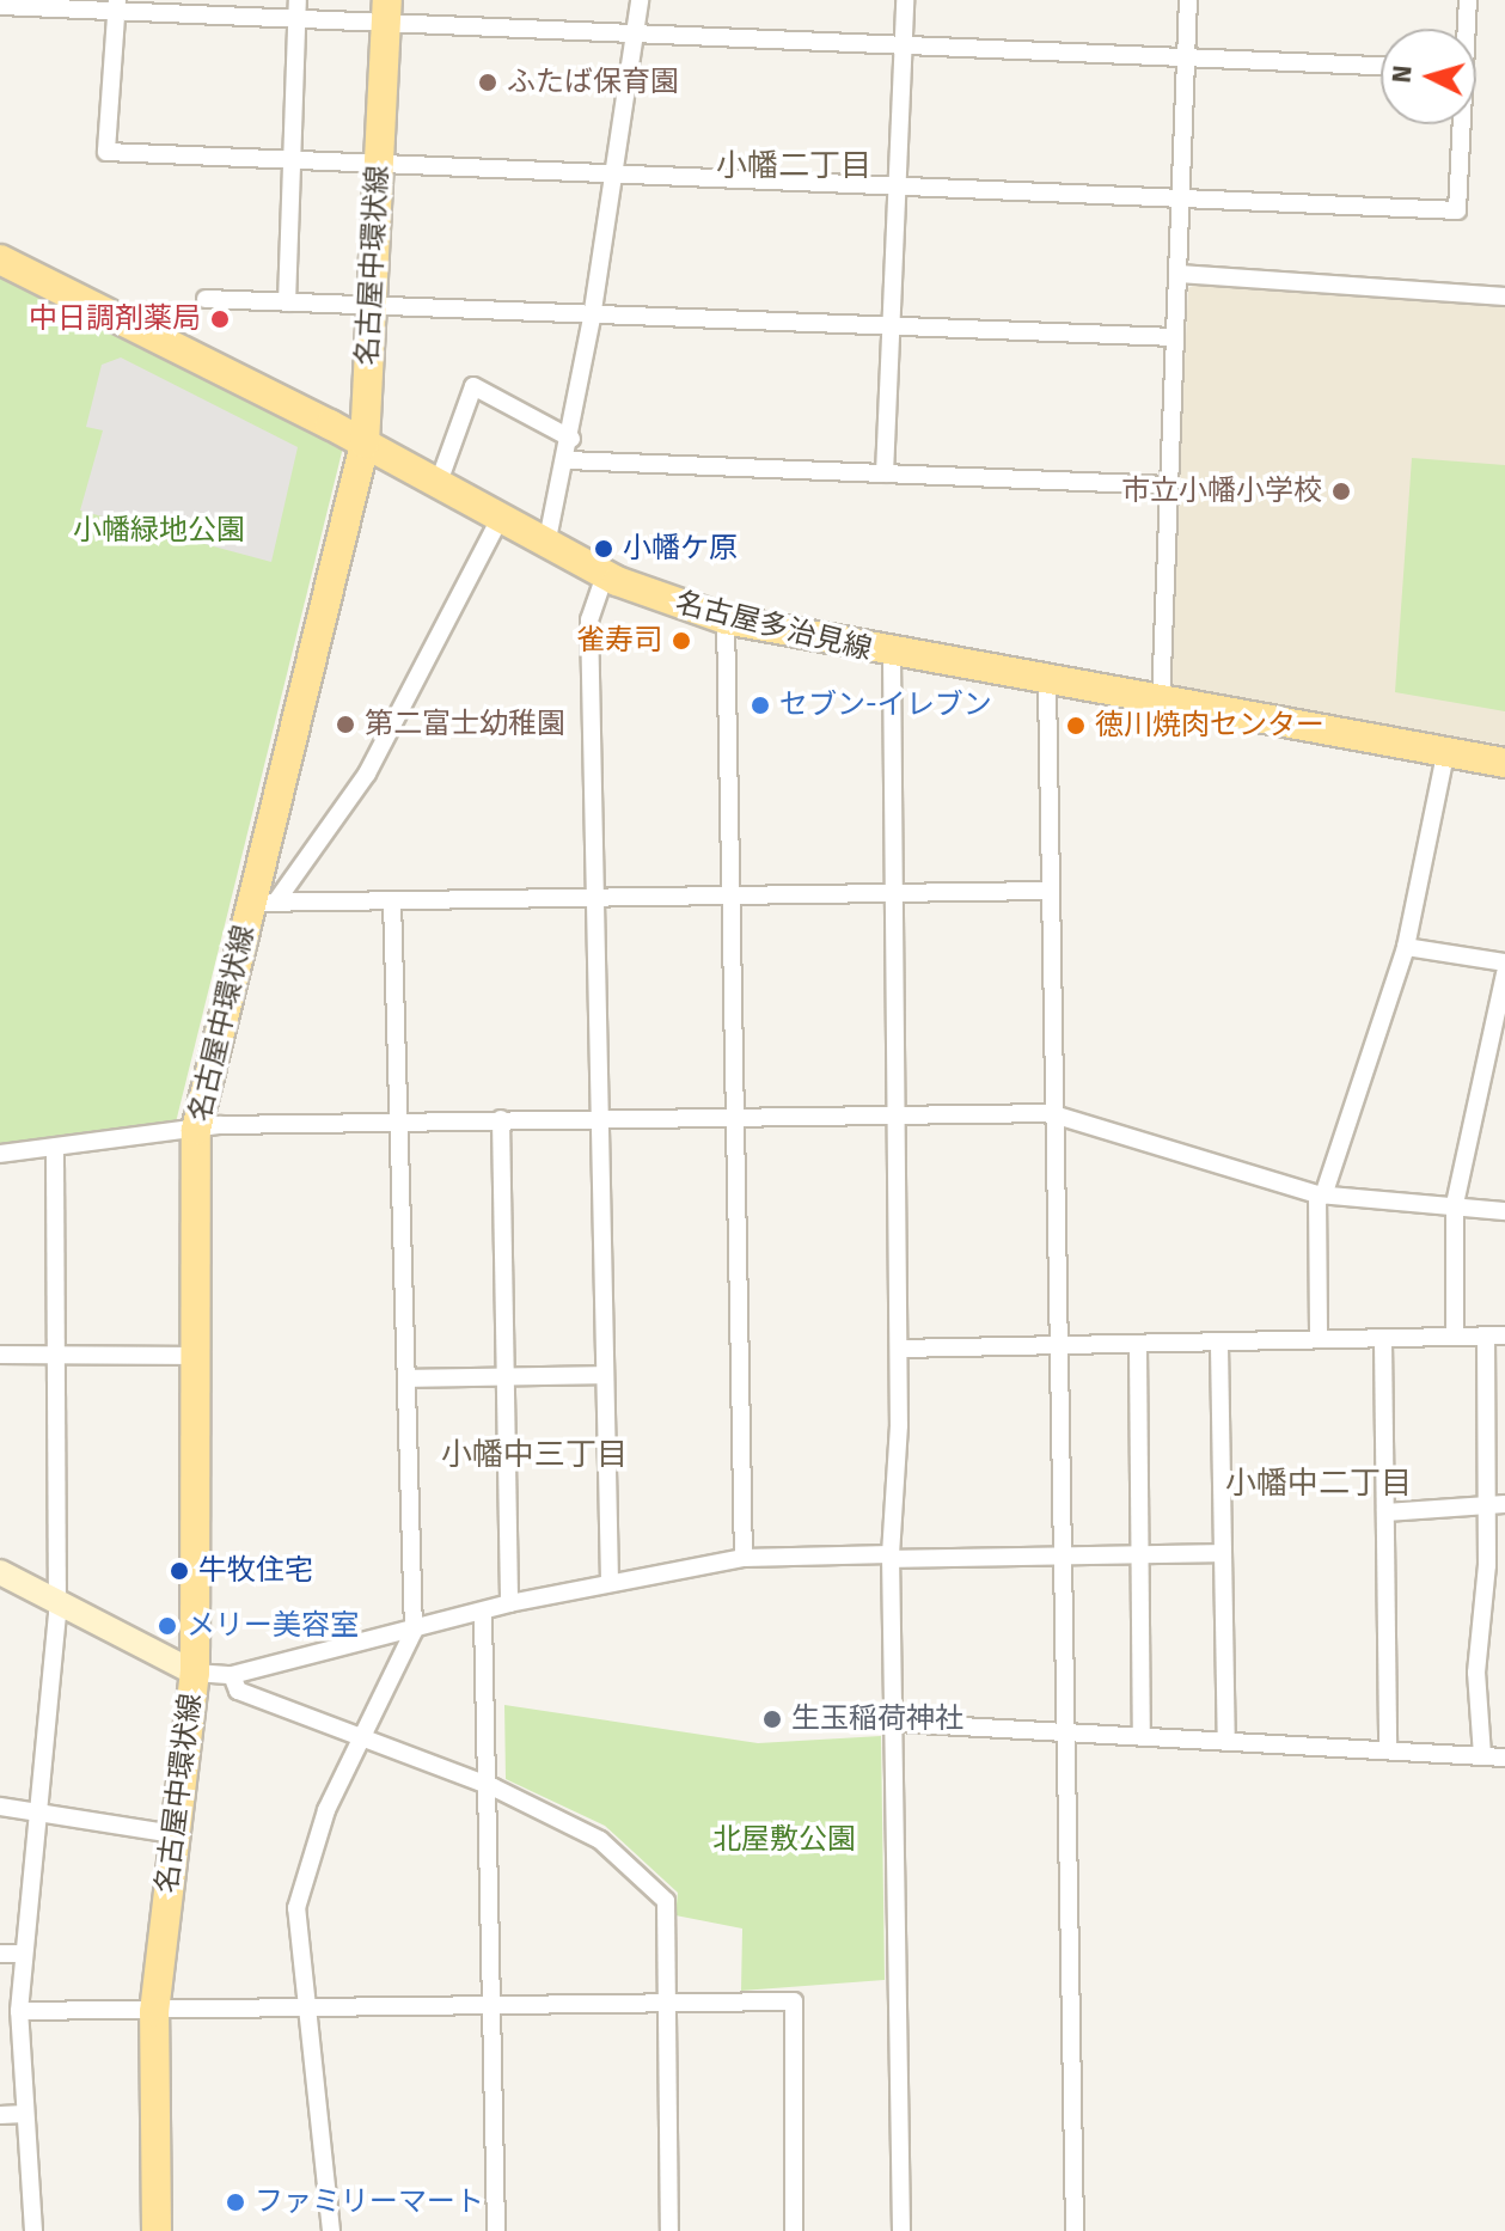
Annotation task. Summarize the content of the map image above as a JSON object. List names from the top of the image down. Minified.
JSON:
{"streets":{"main road":["名古屋中環状線","名古屋多治見線"]},"crossings":[["名古屋中環状線","名古屋多治見線"]],"districts":["小幡二丁目","小幡中三丁目","小幡中二丁目"],"parks":["小幡緑地公園","北屋敷公園"],"places":["ふたば保育園","中日調剤薬局","市立小幡小学校","小幡ケ原","雀寿司","セブン-イレブン","第二富士幼稚園","徳川焼肉センター","牛牧住宅","メリー美容室","生玉稲荷神社","ファミリーマート"],"north":"left"}
